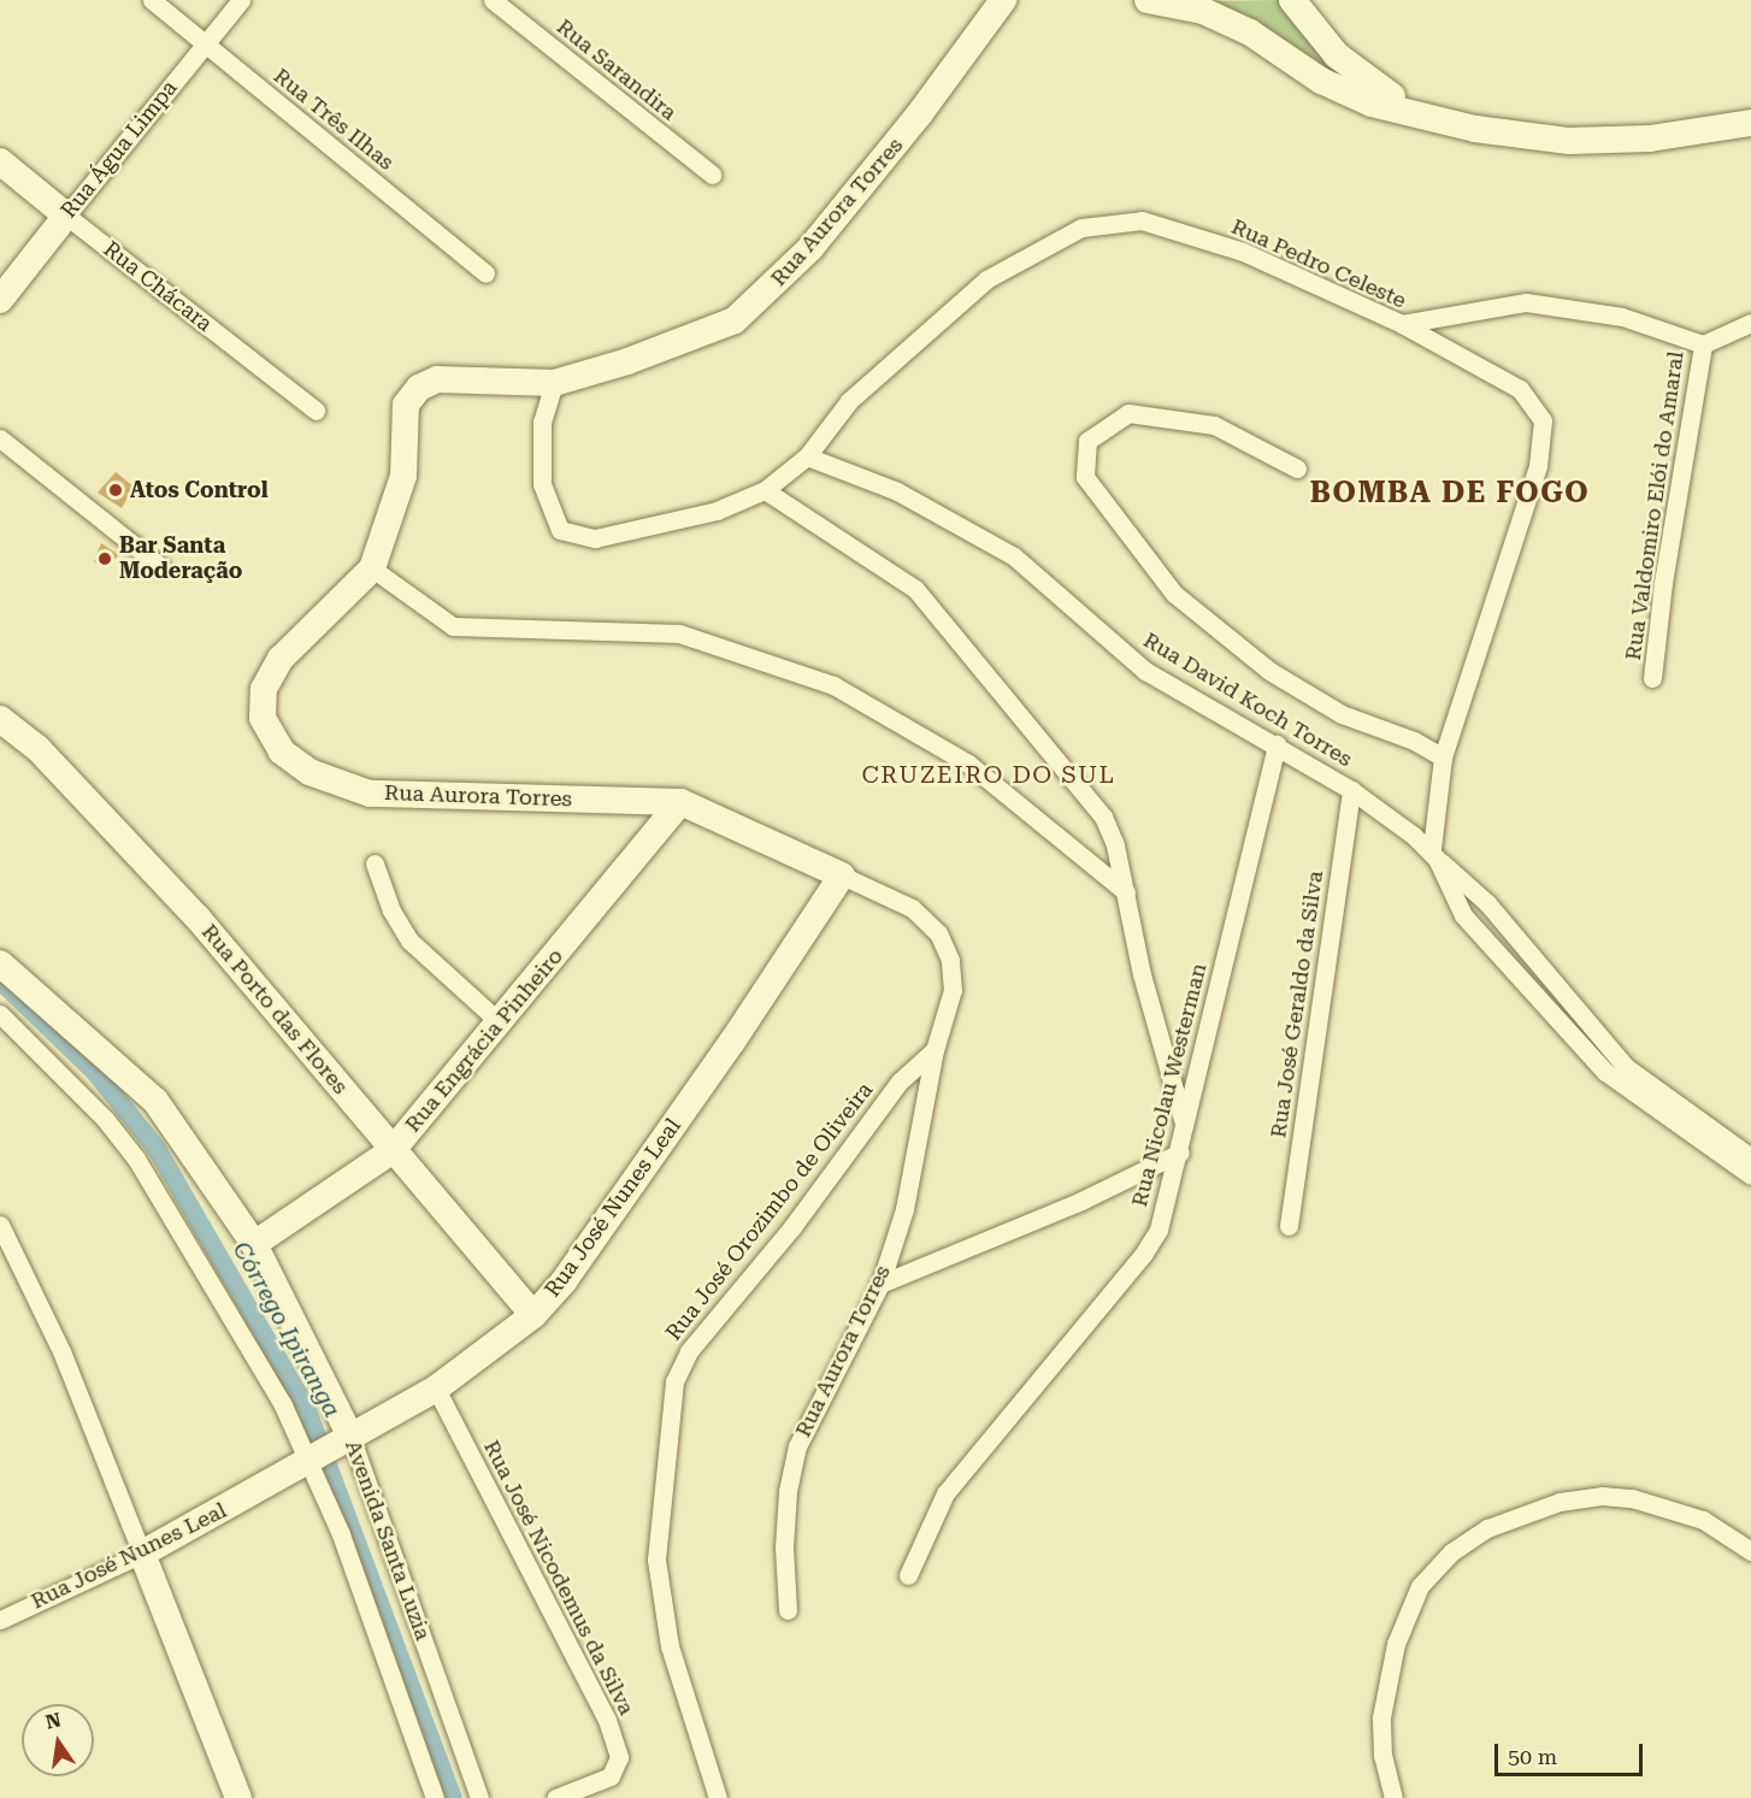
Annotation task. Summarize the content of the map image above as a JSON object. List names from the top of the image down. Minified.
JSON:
{"streets":{"street":["Rua Sarandira","Rua Três Ilhas","Rua Água Limpa","Rua Aurora Torres","Rua Pedro Celeste","Rua Chácara","Rua Valdomiro Elói do Amaral","Rua David Koch Torres","Rua José Geraldo da Silva","Rua Porto das Flores","Rua Engrácia Pinheiro","Rua Nicolau Westerman","Rua José Nunes Leal","Rua José Orozimbo de Oliveira","Avenida Santa Luzia","Rua José Nicodemus da Silva"]},"crossings":[["Rua Três Ilhas","Rua Água Limpa"],["Rua Água Limpa","Rua Chácara"],["Rua Aurora Torres","Rua Pedro Celeste"],["Rua Aurora Torres","Rua Engrácia Pinheiro"],["Rua Aurora Torres","Rua José Nunes Leal"],["Rua Aurora Torres","Rua José Orozimbo de Oliveira"],["Rua Pedro Celeste","Rua Valdomiro Elói do Amaral"],["Rua Pedro Celeste","Rua David Koch Torres"],["Rua David Koch Torres","Rua José Geraldo da Silva"],["Rua David Koch Torres","Rua Nicolau Westerman"],["Rua Porto das Flores","Rua Engrácia Pinheiro"],["Rua Porto das Flores","Rua José Nunes Leal"],["Rua Engrácia Pinheiro","Avenida Santa Luzia"],["Rua José Nunes Leal","Avenida Santa Luzia"],["Rua José Nunes Leal","Rua José Nicodemus da Silva"]],"districts":["BOMBA DE FOGO","CRUZEIRO DO SUL"],"water":["Córrego Ipiranga"],"places":["Atos Control","Bar Santa Moderação"],"scale_bar":"50 m","north":"top"}
